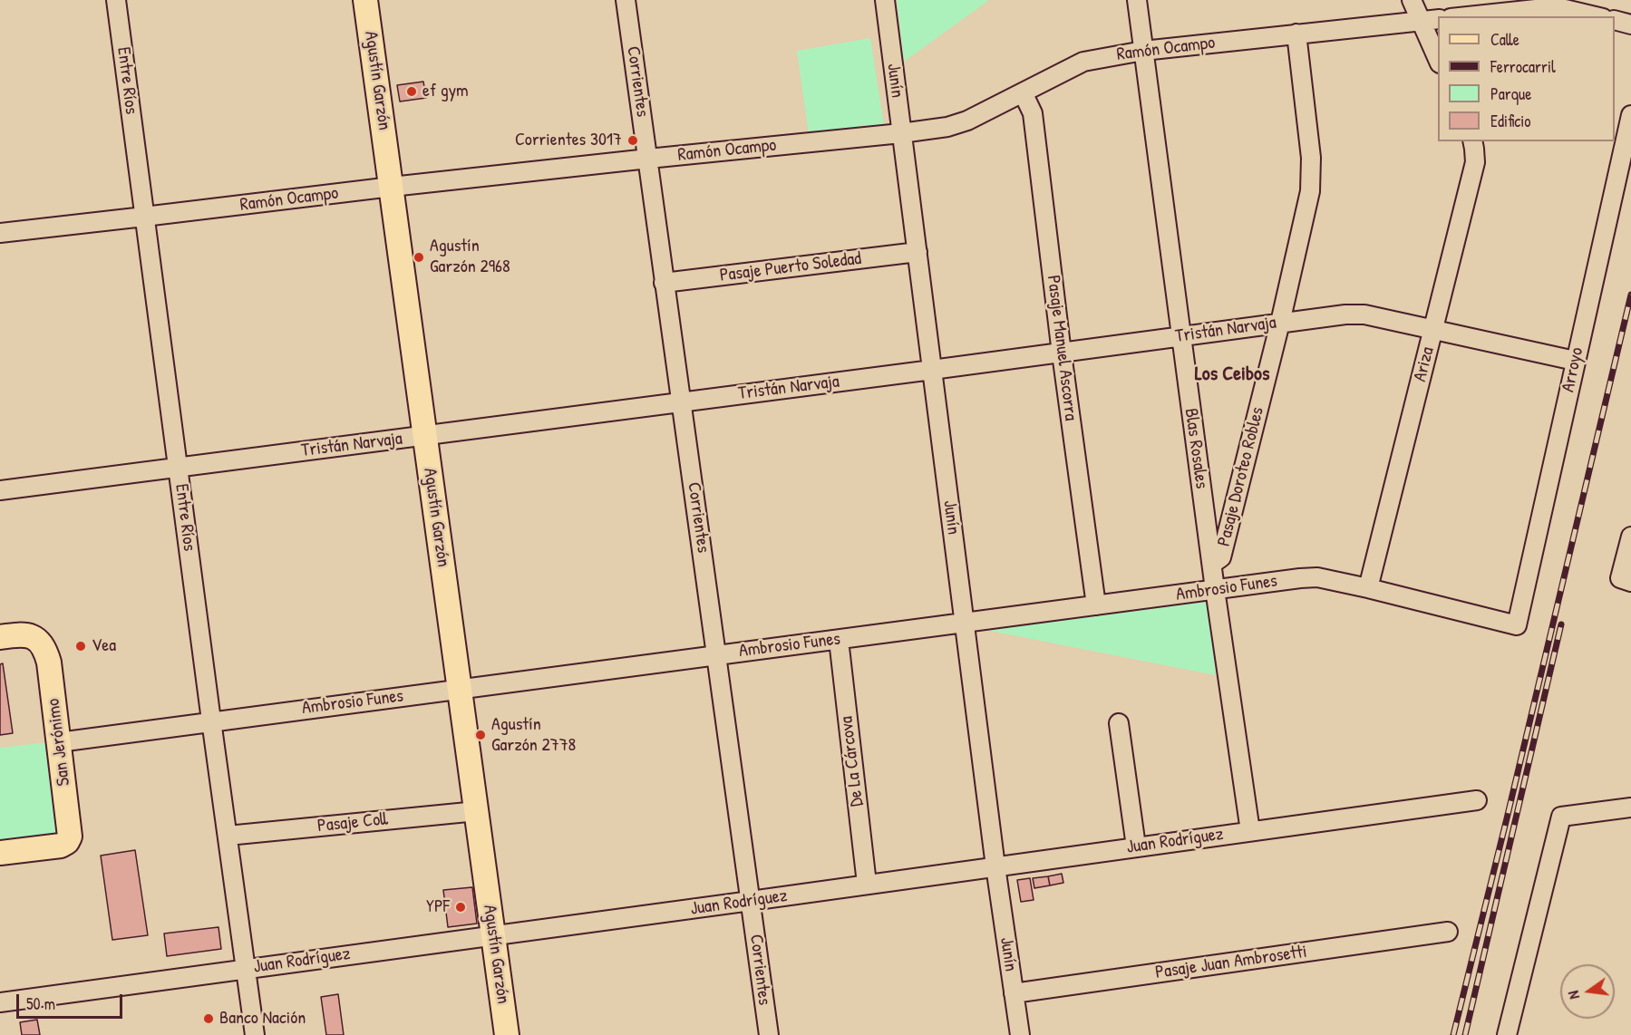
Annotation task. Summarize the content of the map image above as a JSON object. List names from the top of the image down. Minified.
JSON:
{"streets":{"main road":["Agustín Garzón","San Jerónimo"],"street":["Ramón Ocampo","Entre Ríos","Junín","Corrientes","Pasaje Puerto Soledad","Tristán Narvaja","Pasaje Manuel Ascorra","Ariza","Arroyo","Blas Rosales","Pasaje Doroteo Robles","Ambrosio Funes","De La Cárcova","Pasaje Coll","Juan Rodríguez","Pasaje Juan Ambrosetti"]},"crossings":[["Ramón Ocampo","Entre Ríos"],["Ramón Ocampo","Agustín Garzón"],["Ramón Ocampo","Junín"],["Ramón Ocampo","Corrientes"],["Ramón Ocampo","Pasaje Manuel Ascorra"],["Ramón Ocampo","Blas Rosales"],["Ramón Ocampo","Pasaje Doroteo Robles"],["Entre Ríos","Tristán Narvaja"],["Entre Ríos","Ambrosio Funes"],["Entre Ríos","Pasaje Coll"],["Entre Ríos","Juan Rodríguez"],["Agustín Garzón","Tristán Narvaja"],["Agustín Garzón","Ambrosio Funes"],["Agustín Garzón","Pasaje Coll"],["Agustín Garzón","Juan Rodríguez"],["Junín","Pasaje Puerto Soledad"],["Junín","Tristán Narvaja"],["Junín","Ambrosio Funes"],["Junín","Juan Rodríguez"],["Junín","Pasaje Juan Ambrosetti"],["Corrientes","Pasaje Puerto Soledad"],["Corrientes","Tristán Narvaja"],["Corrientes","Ambrosio Funes"],["Corrientes","Juan Rodríguez"],["Tristán Narvaja","Pasaje Manuel Ascorra"],["Tristán Narvaja","Ariza"],["Tristán Narvaja","Arroyo"],["Tristán Narvaja","Blas Rosales"],["Tristán Narvaja","Pasaje Doroteo Robles"],["Pasaje Manuel Ascorra","Ambrosio Funes"],["Ariza","Ambrosio Funes"],["Arroyo","Ambrosio Funes"],["Blas Rosales","Pasaje Doroteo Robles"],["Blas Rosales","Ambrosio Funes"],["Blas Rosales","Juan Rodríguez"],["Ambrosio Funes","San Jerónimo"],["Ambrosio Funes","De La Cárcova"],["De La Cárcova","Juan Rodríguez"]],"districts":["Los Ceibos"],"places":["ef gym","Corrientes 3017","Agustín Garzón 2968","Vea","Agustín Garzón 2778","YPF","Banco Nación"],"legend":["Calle","Ferrocarril","Parque","Edificio"],"scale_bar":"50 m","north":"left"}
